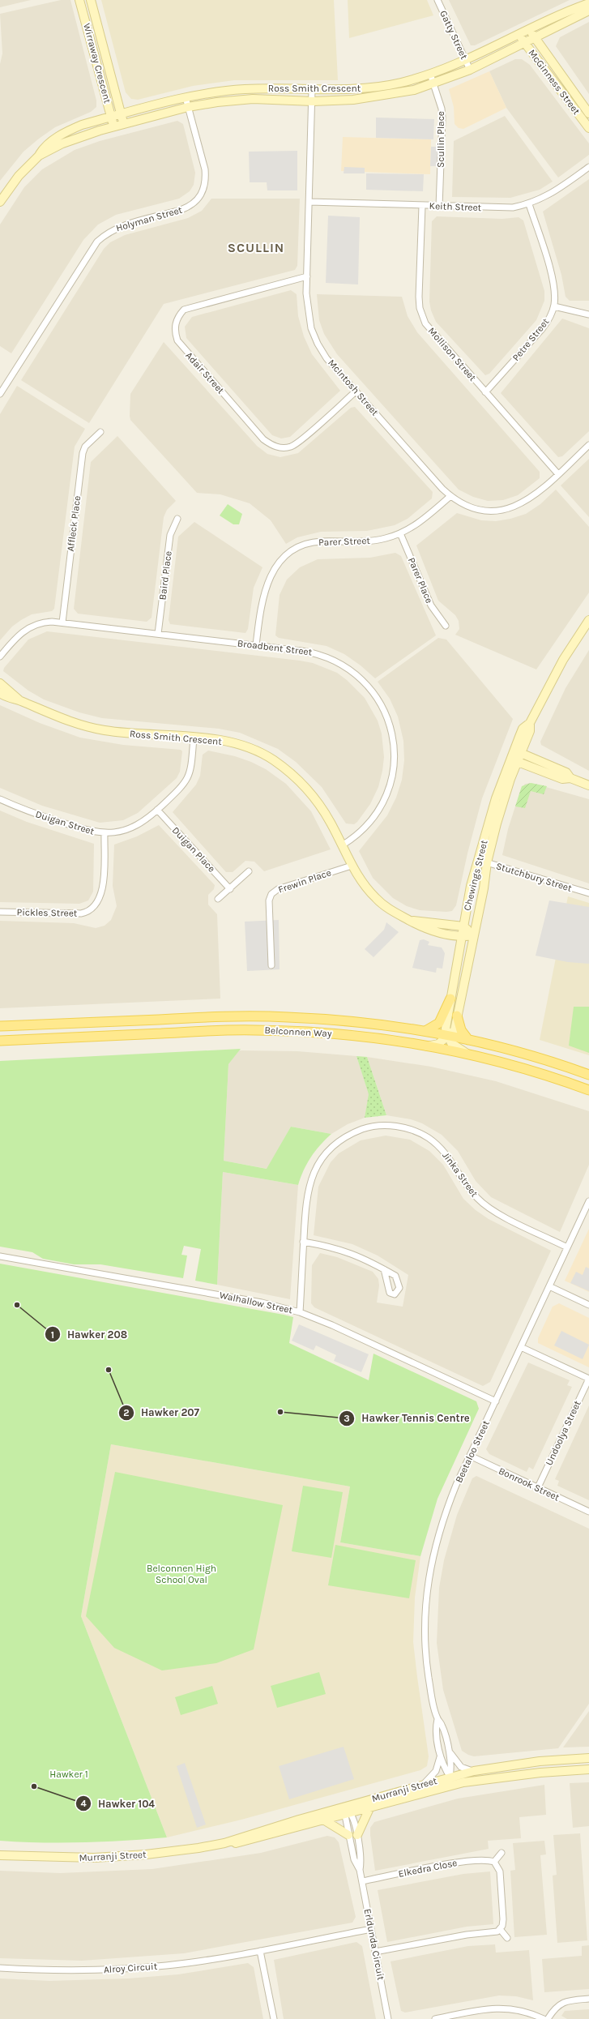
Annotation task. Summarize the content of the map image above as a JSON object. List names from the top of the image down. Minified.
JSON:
{"streets":{"main road":["Belconnen Way"],"street":["Gatty Street","Wirraway Crescent","McGinness Street","Ross Smith Crescent","Scullin Place","Keith Street","Holyman Street","Petre Street","Mollison Street","Adair Street","McIntosh Street","Affleck Place","Parer Street","Baird Place","Parer Place","Broadbent Street","Duigan Street","Duigan Place","Chewings Street","Stutchbury Street","Frewin Place","Pickles Street","Jinka Street","Walhallow Street","Undoolya Street","Beetaloo Street","Bonrook Street","Murranji Street","Elkedra Close","Erldunda Circuit","Alroy Circuit"]},"crossings":[["Gatty Street","Ross Smith Crescent"],["Wirraway Crescent","Ross Smith Crescent"],["McGinness Street","Ross Smith Crescent"],["Ross Smith Crescent","Scullin Place"],["Ross Smith Crescent","Holyman Street"],["Ross Smith Crescent","McIntosh Street"],["Ross Smith Crescent","Broadbent Street"],["Ross Smith Crescent","Duigan Street"],["Ross Smith Crescent","Chewings Street"],["Ross Smith Crescent","Frewin Place"],["Scullin Place","Keith Street"],["Keith Street","Petre Street"],["Keith Street","Mollison Street"],["Keith Street","McIntosh Street"],["Petre Street","Mollison Street"],["Mollison Street","McIntosh Street"],["Adair Street","McIntosh Street"],["McIntosh Street","Parer Street"],["Affleck Place","Broadbent Street"],["Parer Street","Parer Place"],["Parer Street","Broadbent Street"],["Baird Place","Broadbent Street"],["Duigan Street","Duigan Place"],["Duigan Street","Pickles Street"],["Chewings Street","Stutchbury Street"],["Chewings Street","Belconnen Way"],["Jinka Street","Walhallow Street"],["Jinka Street","Beetaloo Street"],["Walhallow Street","Beetaloo Street"],["Undoolya Street","Bonrook Street"],["Beetaloo Street","Bonrook Street"],["Beetaloo Street","Murranji Street"],["Murranji Street","Erldunda Circuit"],["Elkedra Close","Erldunda Circuit"],["Erldunda Circuit","Alroy Circuit"]],"districts":["SCULLIN"],"parks":["Belconnen High School Oval","Hawker 1"],"places":["Hawker 208","Hawker 207","Hawker Tennis Centre","Hawker 104"]}
